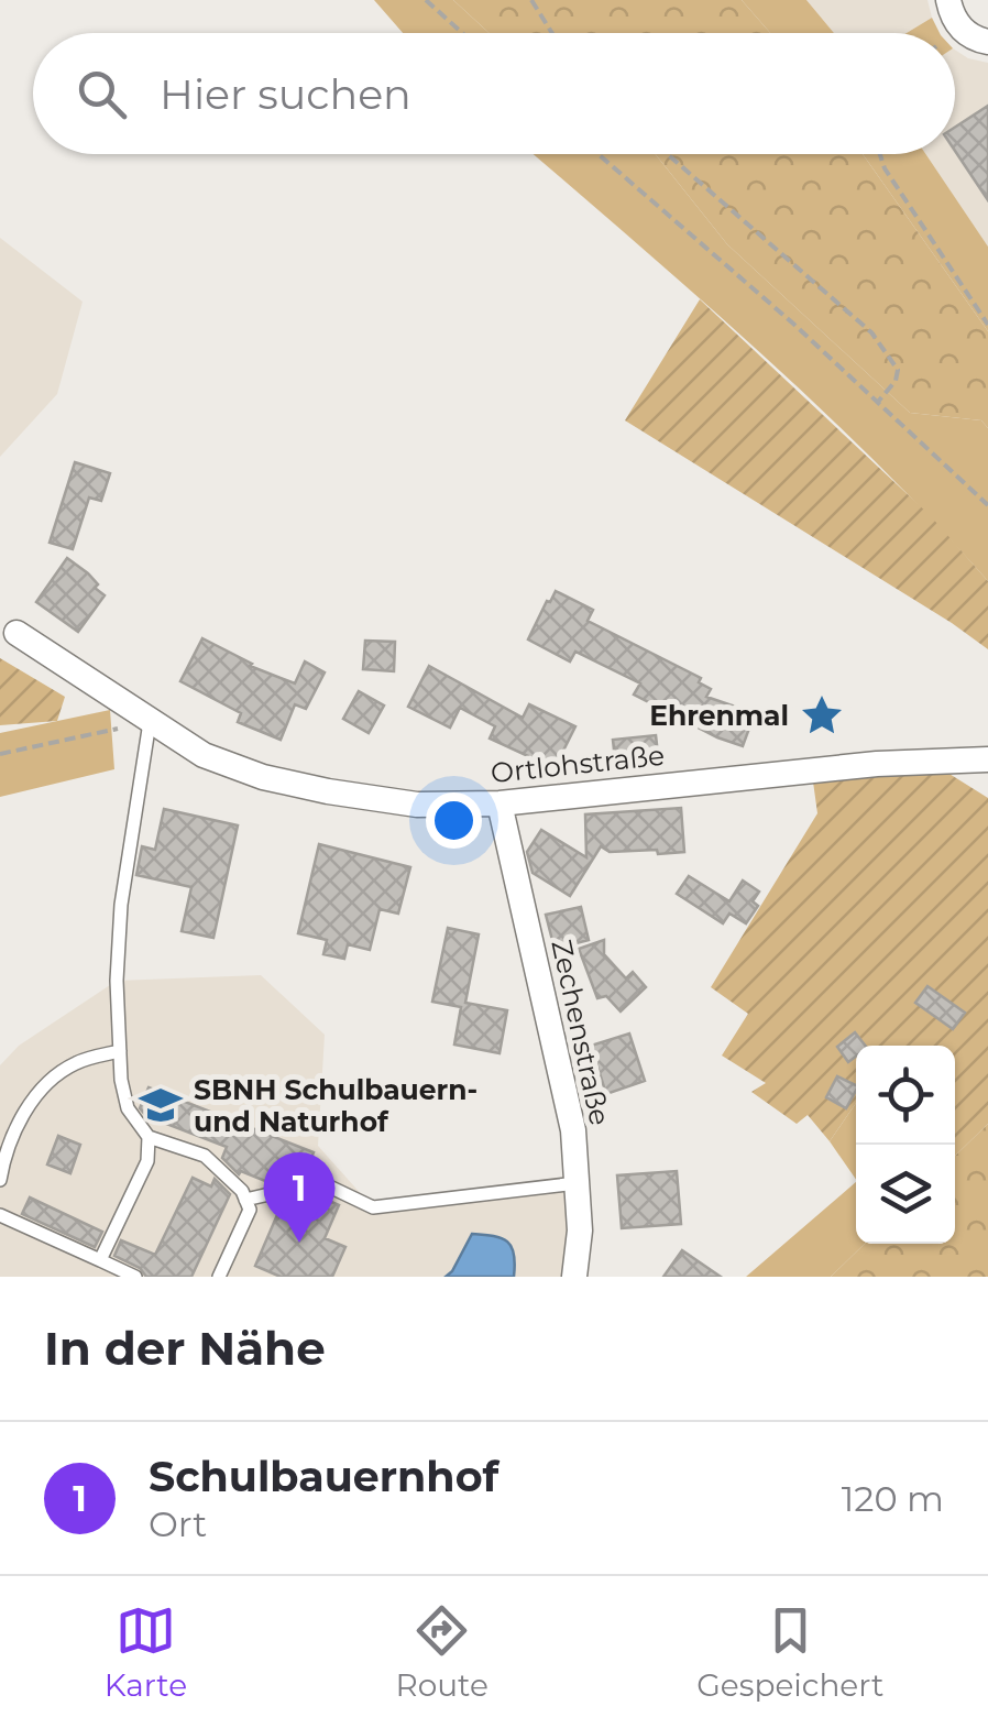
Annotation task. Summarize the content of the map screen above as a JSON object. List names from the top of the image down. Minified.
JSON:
{"streets":{"street":["Ortlohstraße","Zechenstraße"]},"crossings":[["Ortlohstraße","Zechenstraße"]],"places":{"place":["Ehrenmal"],"school or university":["SBNH Schulbauern- und Naturhof"]},"page":{"search":"Hier suchen","pins":"1","heading":"In der Nähe","list":[{"mark":"1","name":"Schulbauernhof","note":"Ort","value":"120 m"}],"nav":["Karte","Route","Gespeichert"]}}
